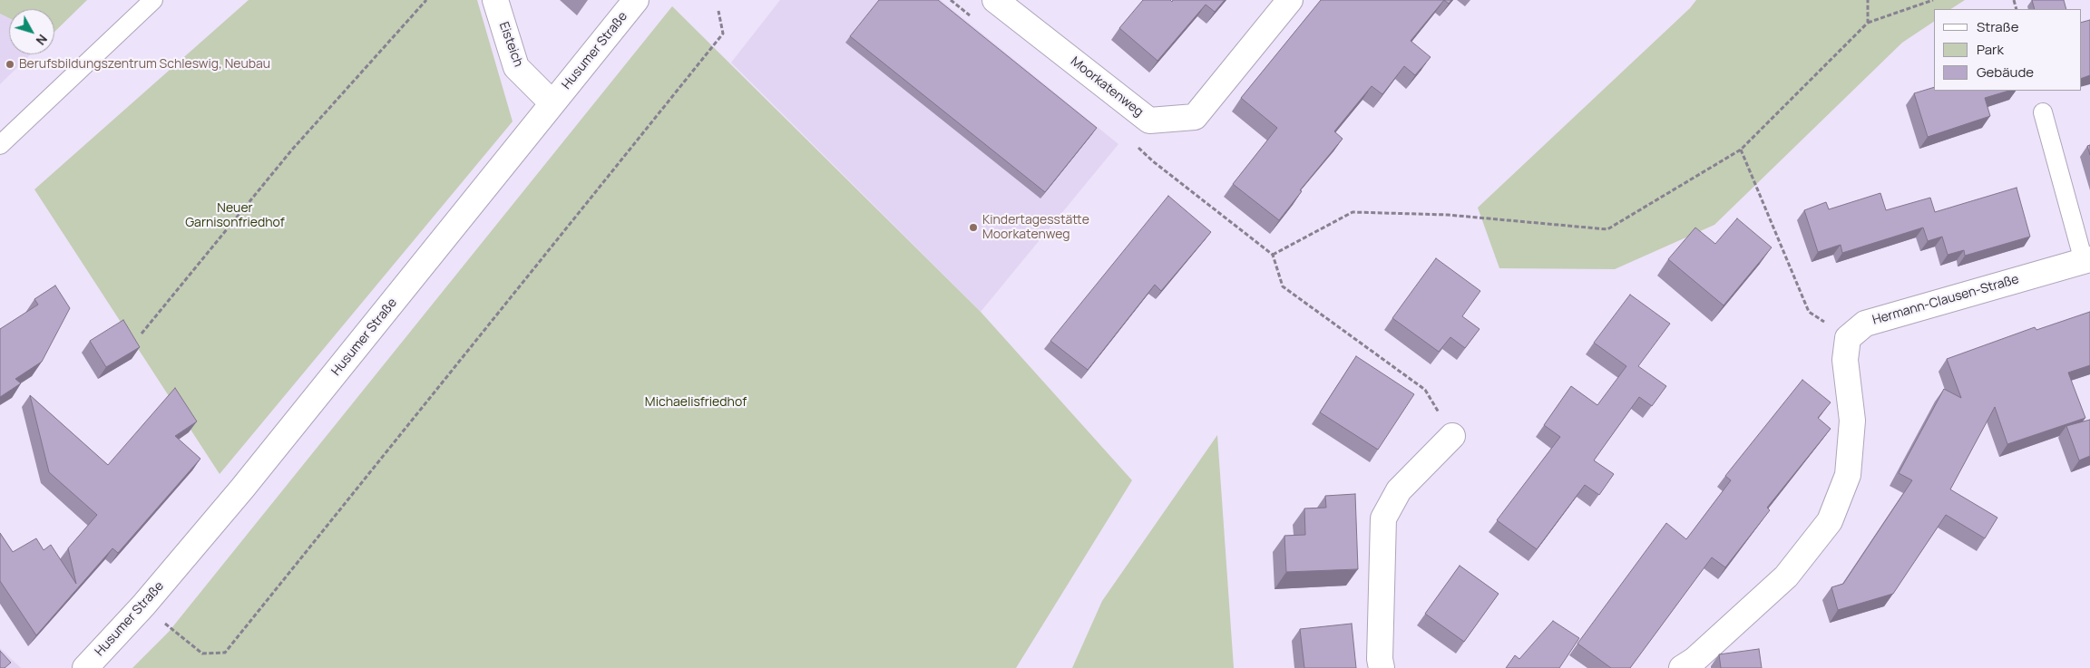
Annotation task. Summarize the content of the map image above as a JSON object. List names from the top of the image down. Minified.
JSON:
{"streets":{"street":["Eisteich","Husumer Straße","Moorkatenweg","Hermann-Clausen-Straße"]},"crossings":[["Eisteich","Husumer Straße"]],"parks":["Neuer Garnisonfriedhof","Michaelisfriedhof"],"places":["Berufsbildungszentrum Schleswig, Neubau","Kindertagesstätte Moorkatenweg"],"legend":["Straße","Park","Gebäude"],"north":"bottom right"}
